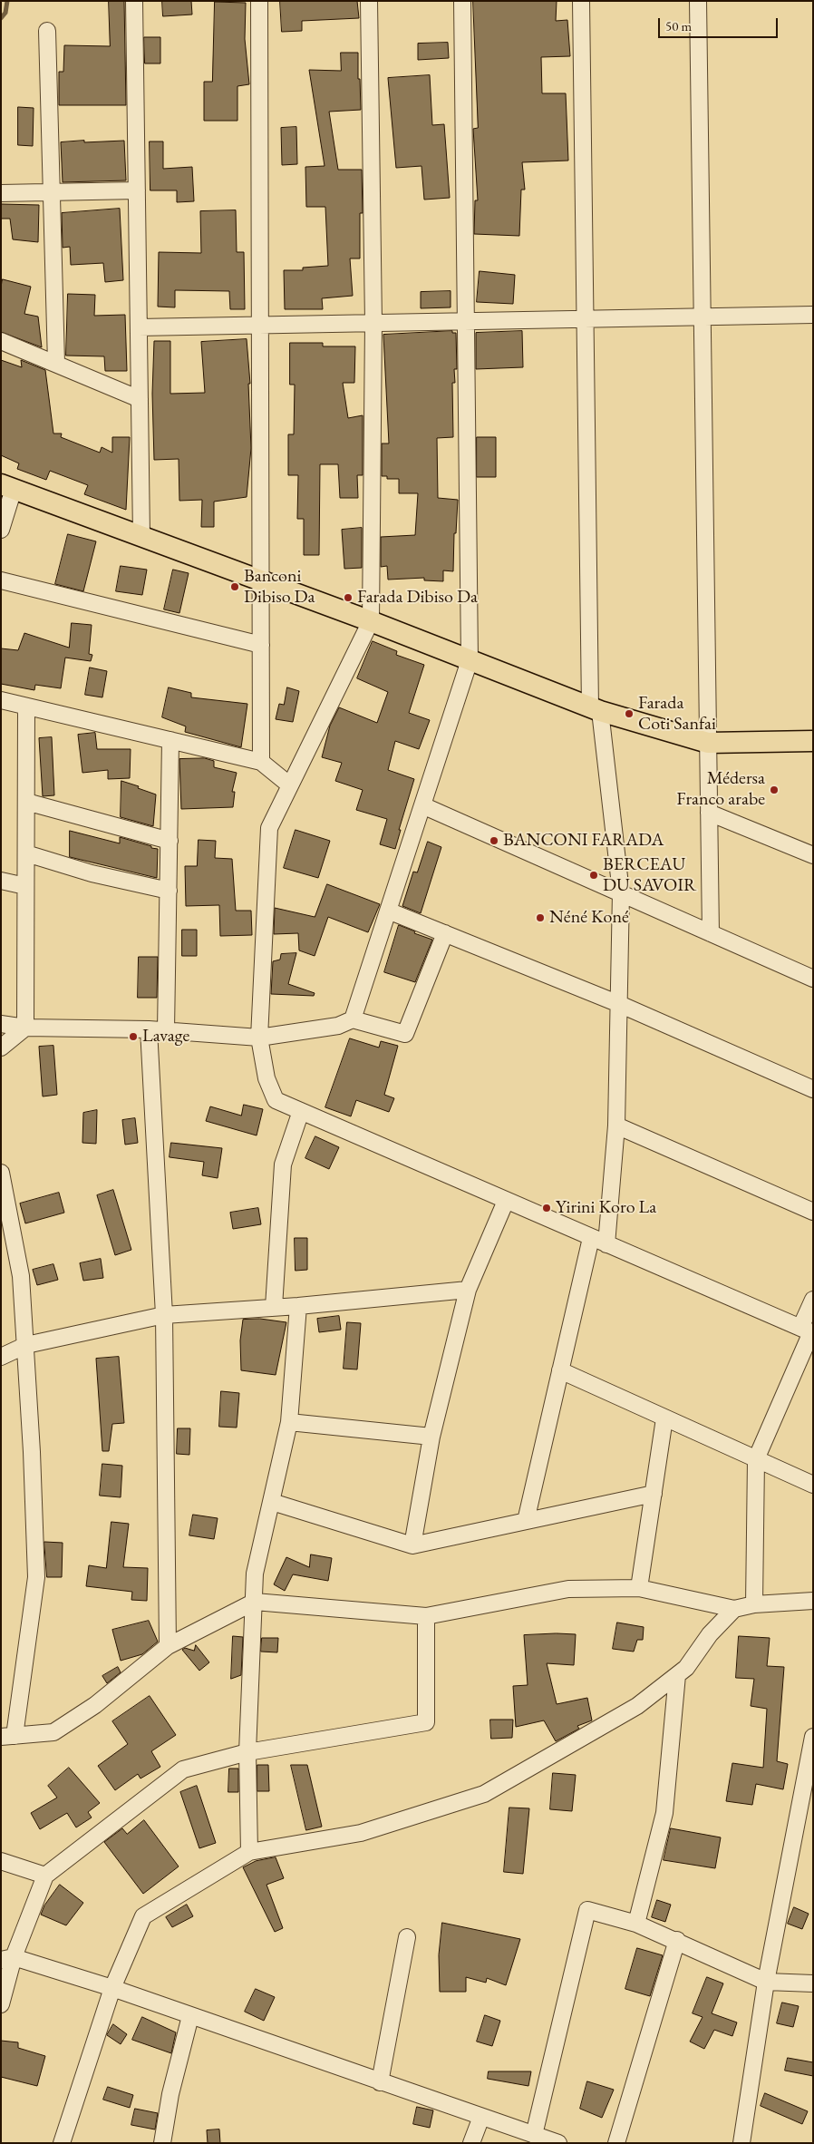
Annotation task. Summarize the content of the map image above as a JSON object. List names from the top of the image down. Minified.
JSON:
{"places":["Banconi Dibiso Da","Farada Dibiso Da","Farada Coti Sanfai","Médersa Franco arabe","BANCONI FARADA","BERCEAU DU SAVOIR","Néné Koné","Lavage","Yirini Koro La"],"scale_bar":"50 m"}
